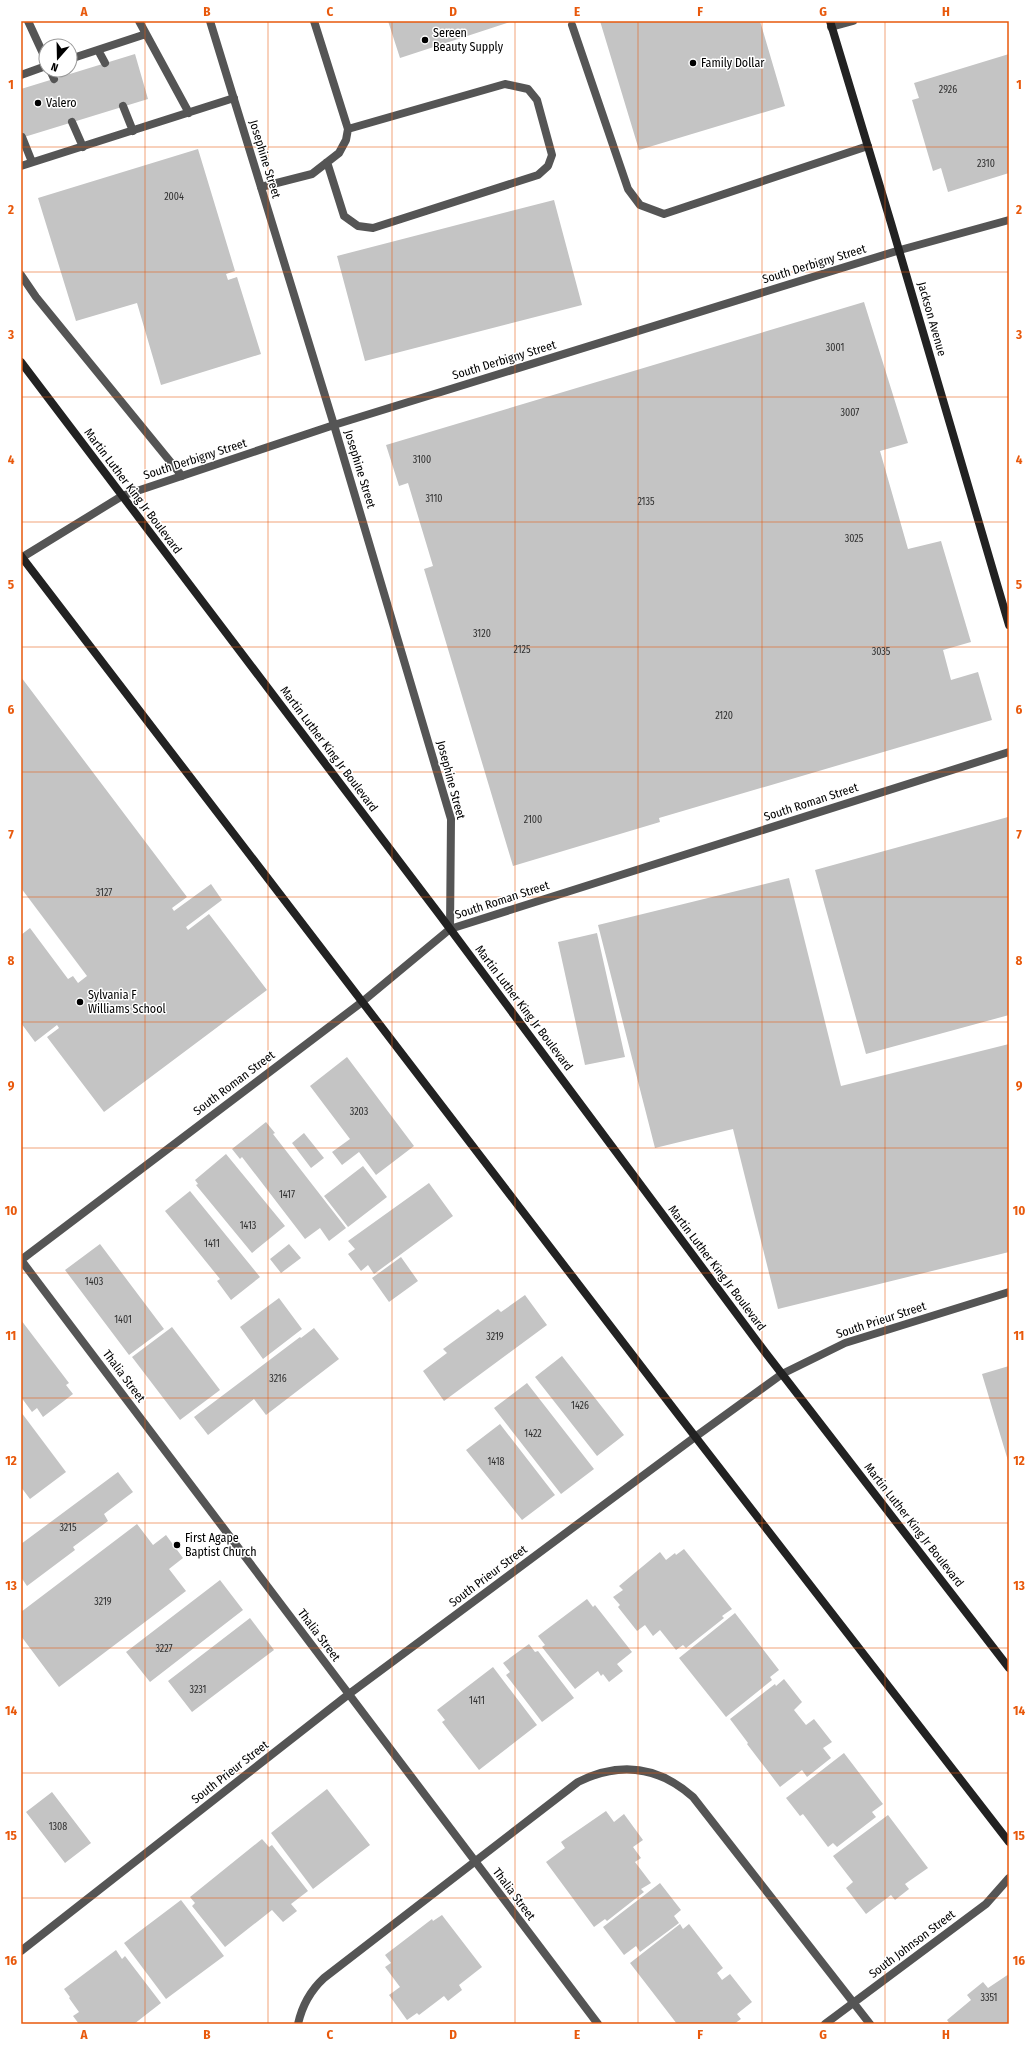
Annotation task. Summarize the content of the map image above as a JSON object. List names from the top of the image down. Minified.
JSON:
{"streets":{"street":["Josephine Street","South Derbigny Street","Jackson Avenue","Martin Luther King Jr Boulevard","South Roman Street","South Prieur Street","Thalia Street","South Johnson Street"]},"crossings":[["Josephine Street","South Derbigny Street"],["Josephine Street","Martin Luther King Jr Boulevard"],["Josephine Street","South Roman Street"],["South Derbigny Street","Jackson Avenue"],["South Derbigny Street","Martin Luther King Jr Boulevard"],["Martin Luther King Jr Boulevard","South Roman Street"],["Martin Luther King Jr Boulevard","South Prieur Street"],["South Roman Street","Thalia Street"],["South Prieur Street","Thalia Street"]],"places":["Sereen Beauty Supply","Family Dollar","Valero","Sylvania F Williams School","First Agape Baptist Church"],"house_numbers":["2926","2310","2004","3001","3007","3100","3110","2135","3025","3120","2125","3035","2120","2100","3127","3203","1417","1413","1411","1403","1401","3219","3216","1426","1422","1418","3215","3219","3227","3231","1411","1308","3351"],"north":"bottom","grid":{"columns":["A","B","C","D","E","F","G","H"],"rows":["1","2","3","4","5","6","7","8","9","10","11","12","13","14","15","16"]}}
